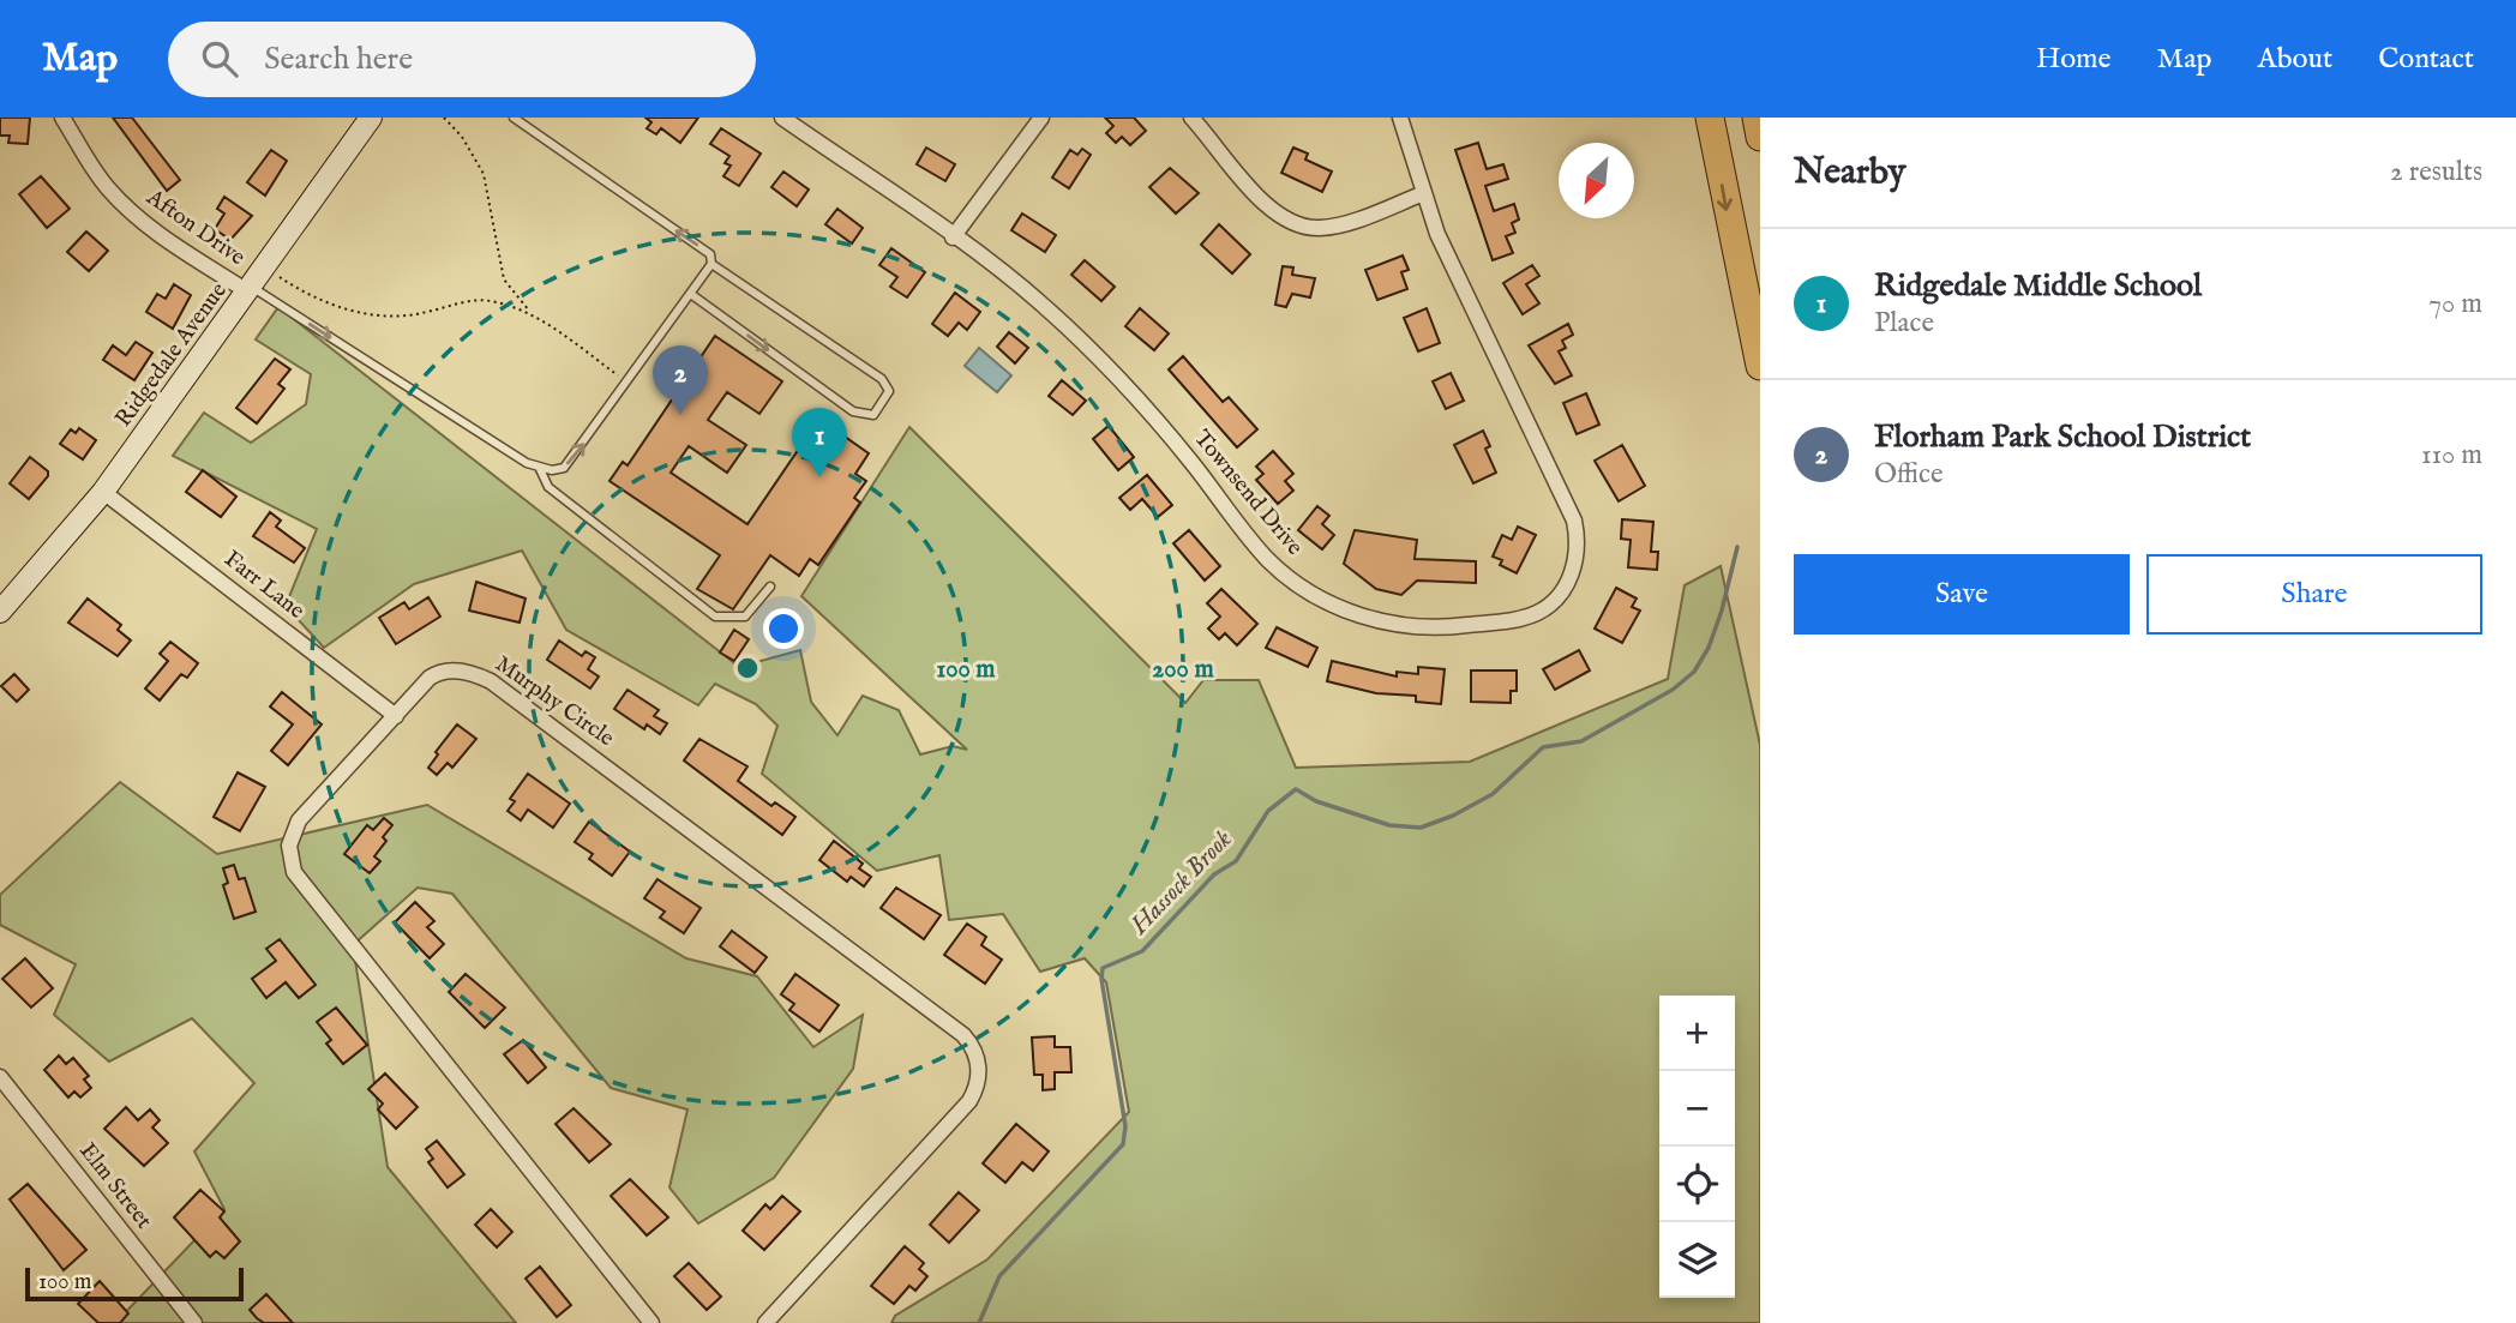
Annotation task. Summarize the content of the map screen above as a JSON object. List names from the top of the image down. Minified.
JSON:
{"streets":{"main road":["Ridgedale Avenue"],"street":["Afton Drive","Townsend Drive","Farr Lane","Murphy Circle","Elm Street"]},"crossings":[["Afton Drive","Ridgedale Avenue"],["Ridgedale Avenue","Farr Lane"],["Farr Lane","Murphy Circle"]],"water":["Hassock Brook"],"scale_bar":"100 m","north":"bottom left","page":{"header":"Map","search":"Search here","nav":["Home","Map","About","Contact"],"heading":["Nearby","2 results"],"list":[{"mark":"1","name":"Ridgedale Middle School","note":"Place","value":"70 m"},{"mark":"2","name":"Florham Park School District","note":"Office","value":"110 m"}],"pins":["2","1"],"buttons":["Save","Share"],"map_buttons":["+","−"],"scale":"100 m"},"rings":["100 m","200 m"]}
